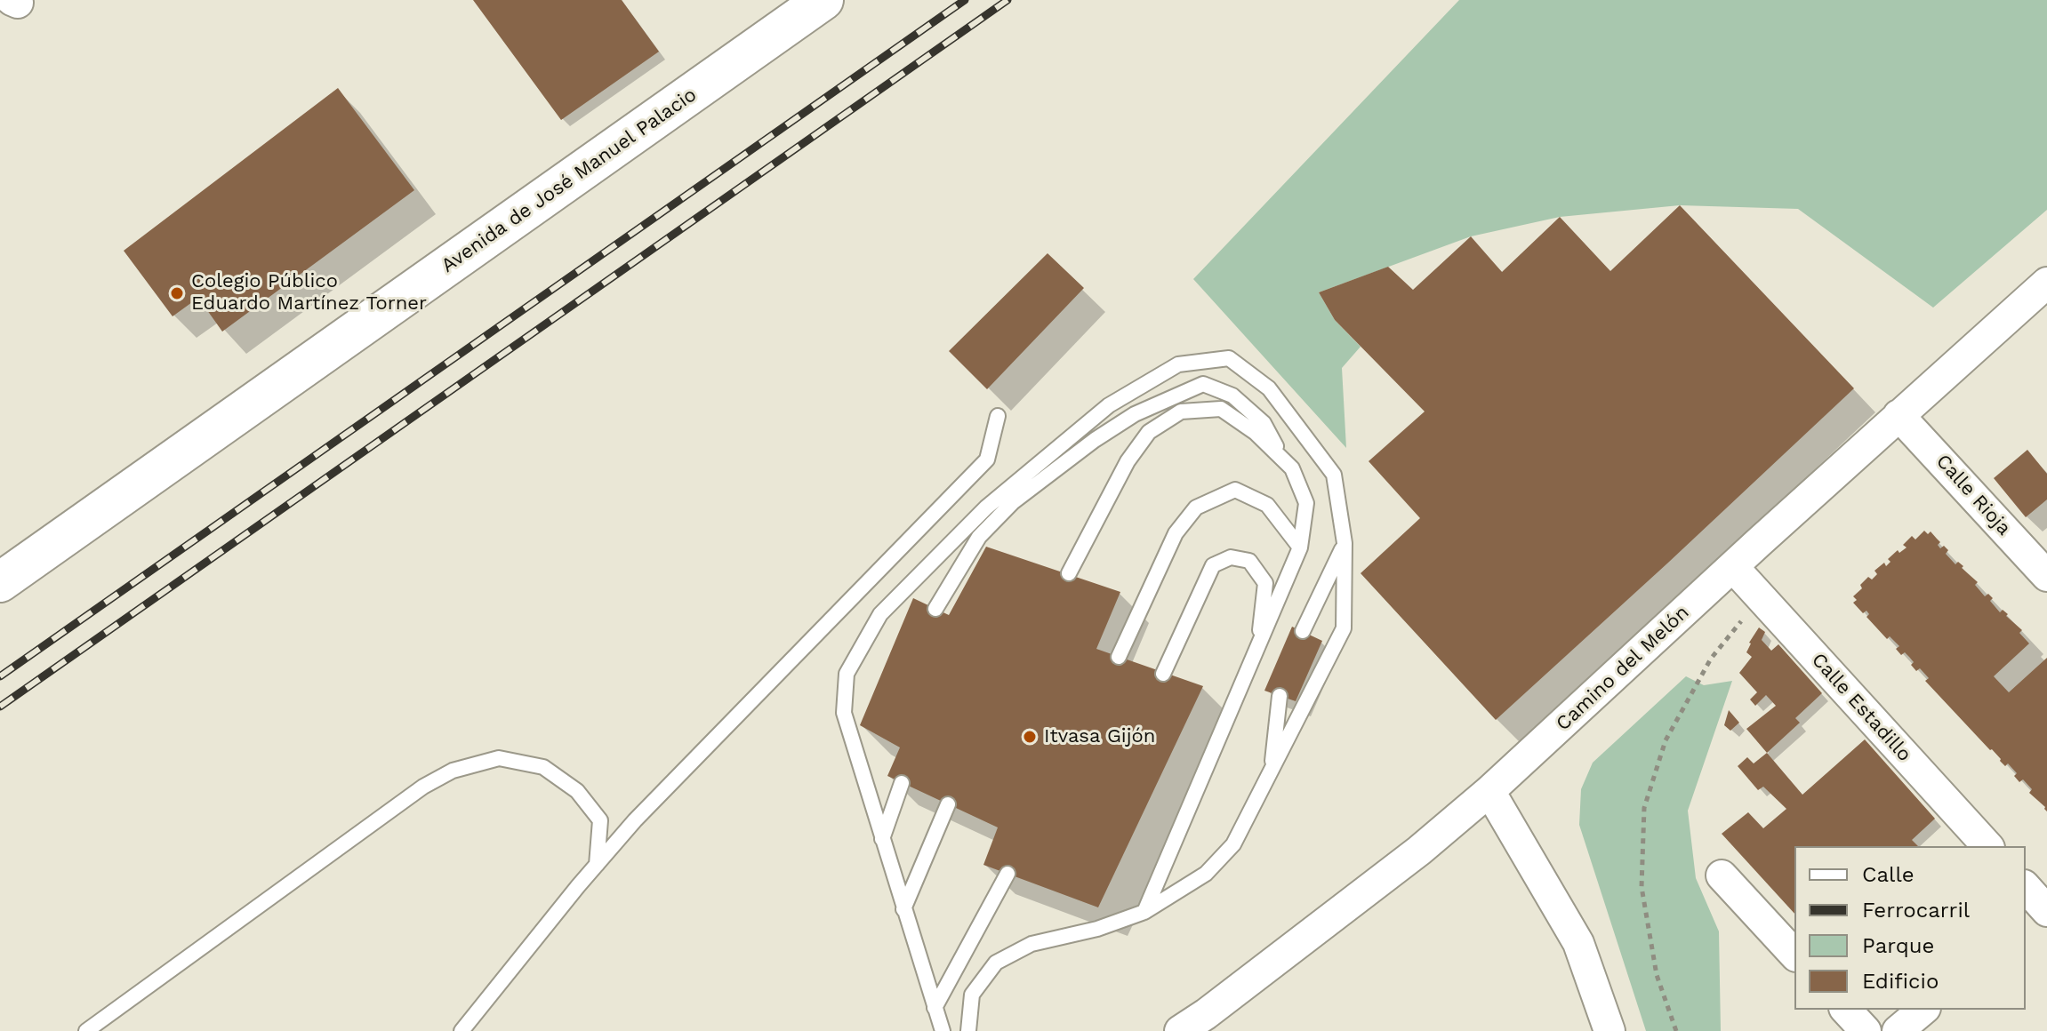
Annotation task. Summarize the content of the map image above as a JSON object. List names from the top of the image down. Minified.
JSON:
{"streets":{"street":["Avenida de José Manuel Palacio","Calle Rioja","Camino del Melón","Calle Estadillo"]},"crossings":[["Calle Rioja","Camino del Melón"],["Camino del Melón","Calle Estadillo"]],"places":["Colegio Público Eduardo Martínez Torner","Itvasa Gijón"],"legend":["Calle","Ferrocarril","Parque","Edificio"]}
